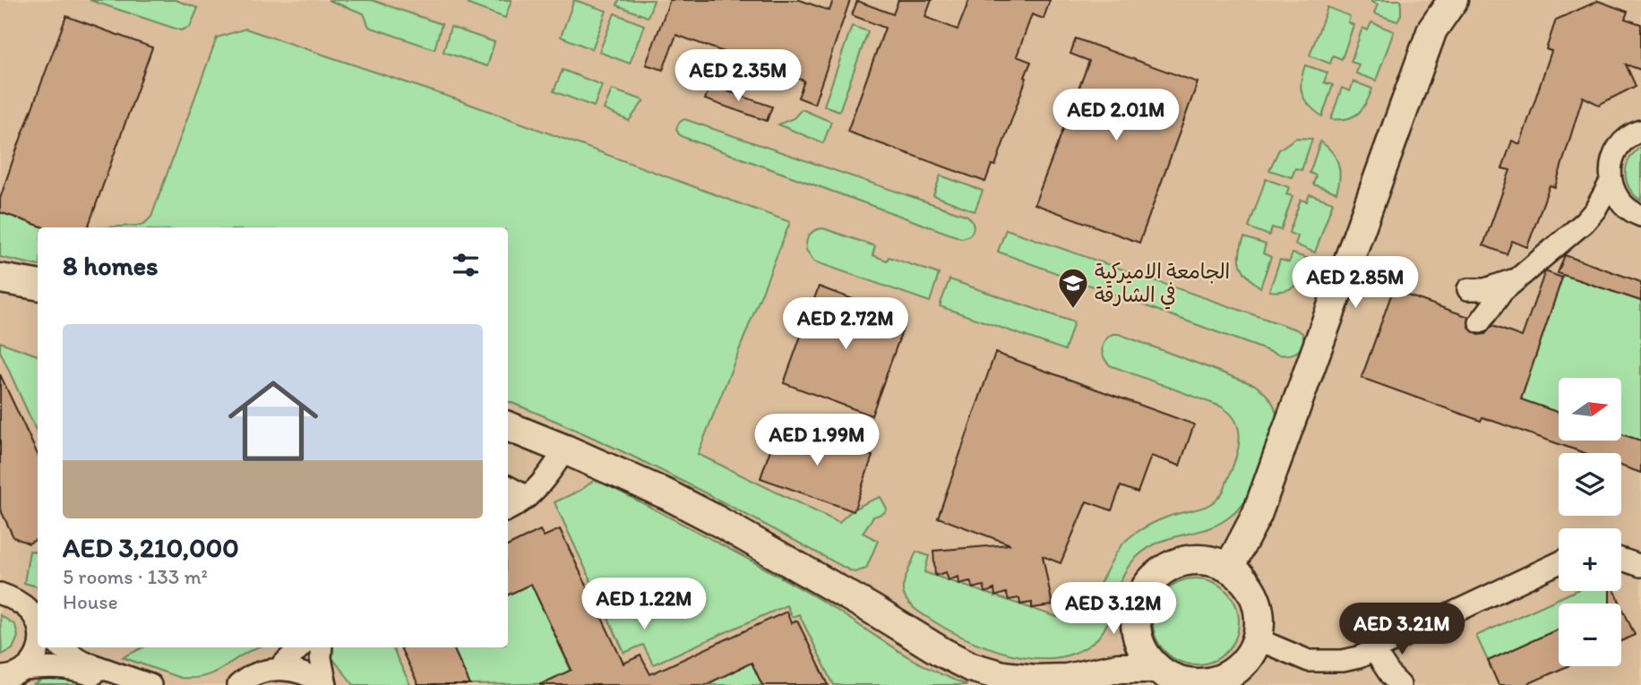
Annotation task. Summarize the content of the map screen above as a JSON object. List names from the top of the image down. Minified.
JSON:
{"places":{"school or university":["الجامعة الاميركية في الشارقة"]},"north":"right","page":{"price":["AED 2.35M","AED 2.01M","AED 2.85M","AED 2.72M","AED 1.99M","AED 1.22M","AED 3.12M","AED 3.21M"],"heading":"8 homes","list":[{"name":"AED 3,210,000","note":"5 rooms · 133 m² · House"}],"map_buttons":["+","−"]}}
